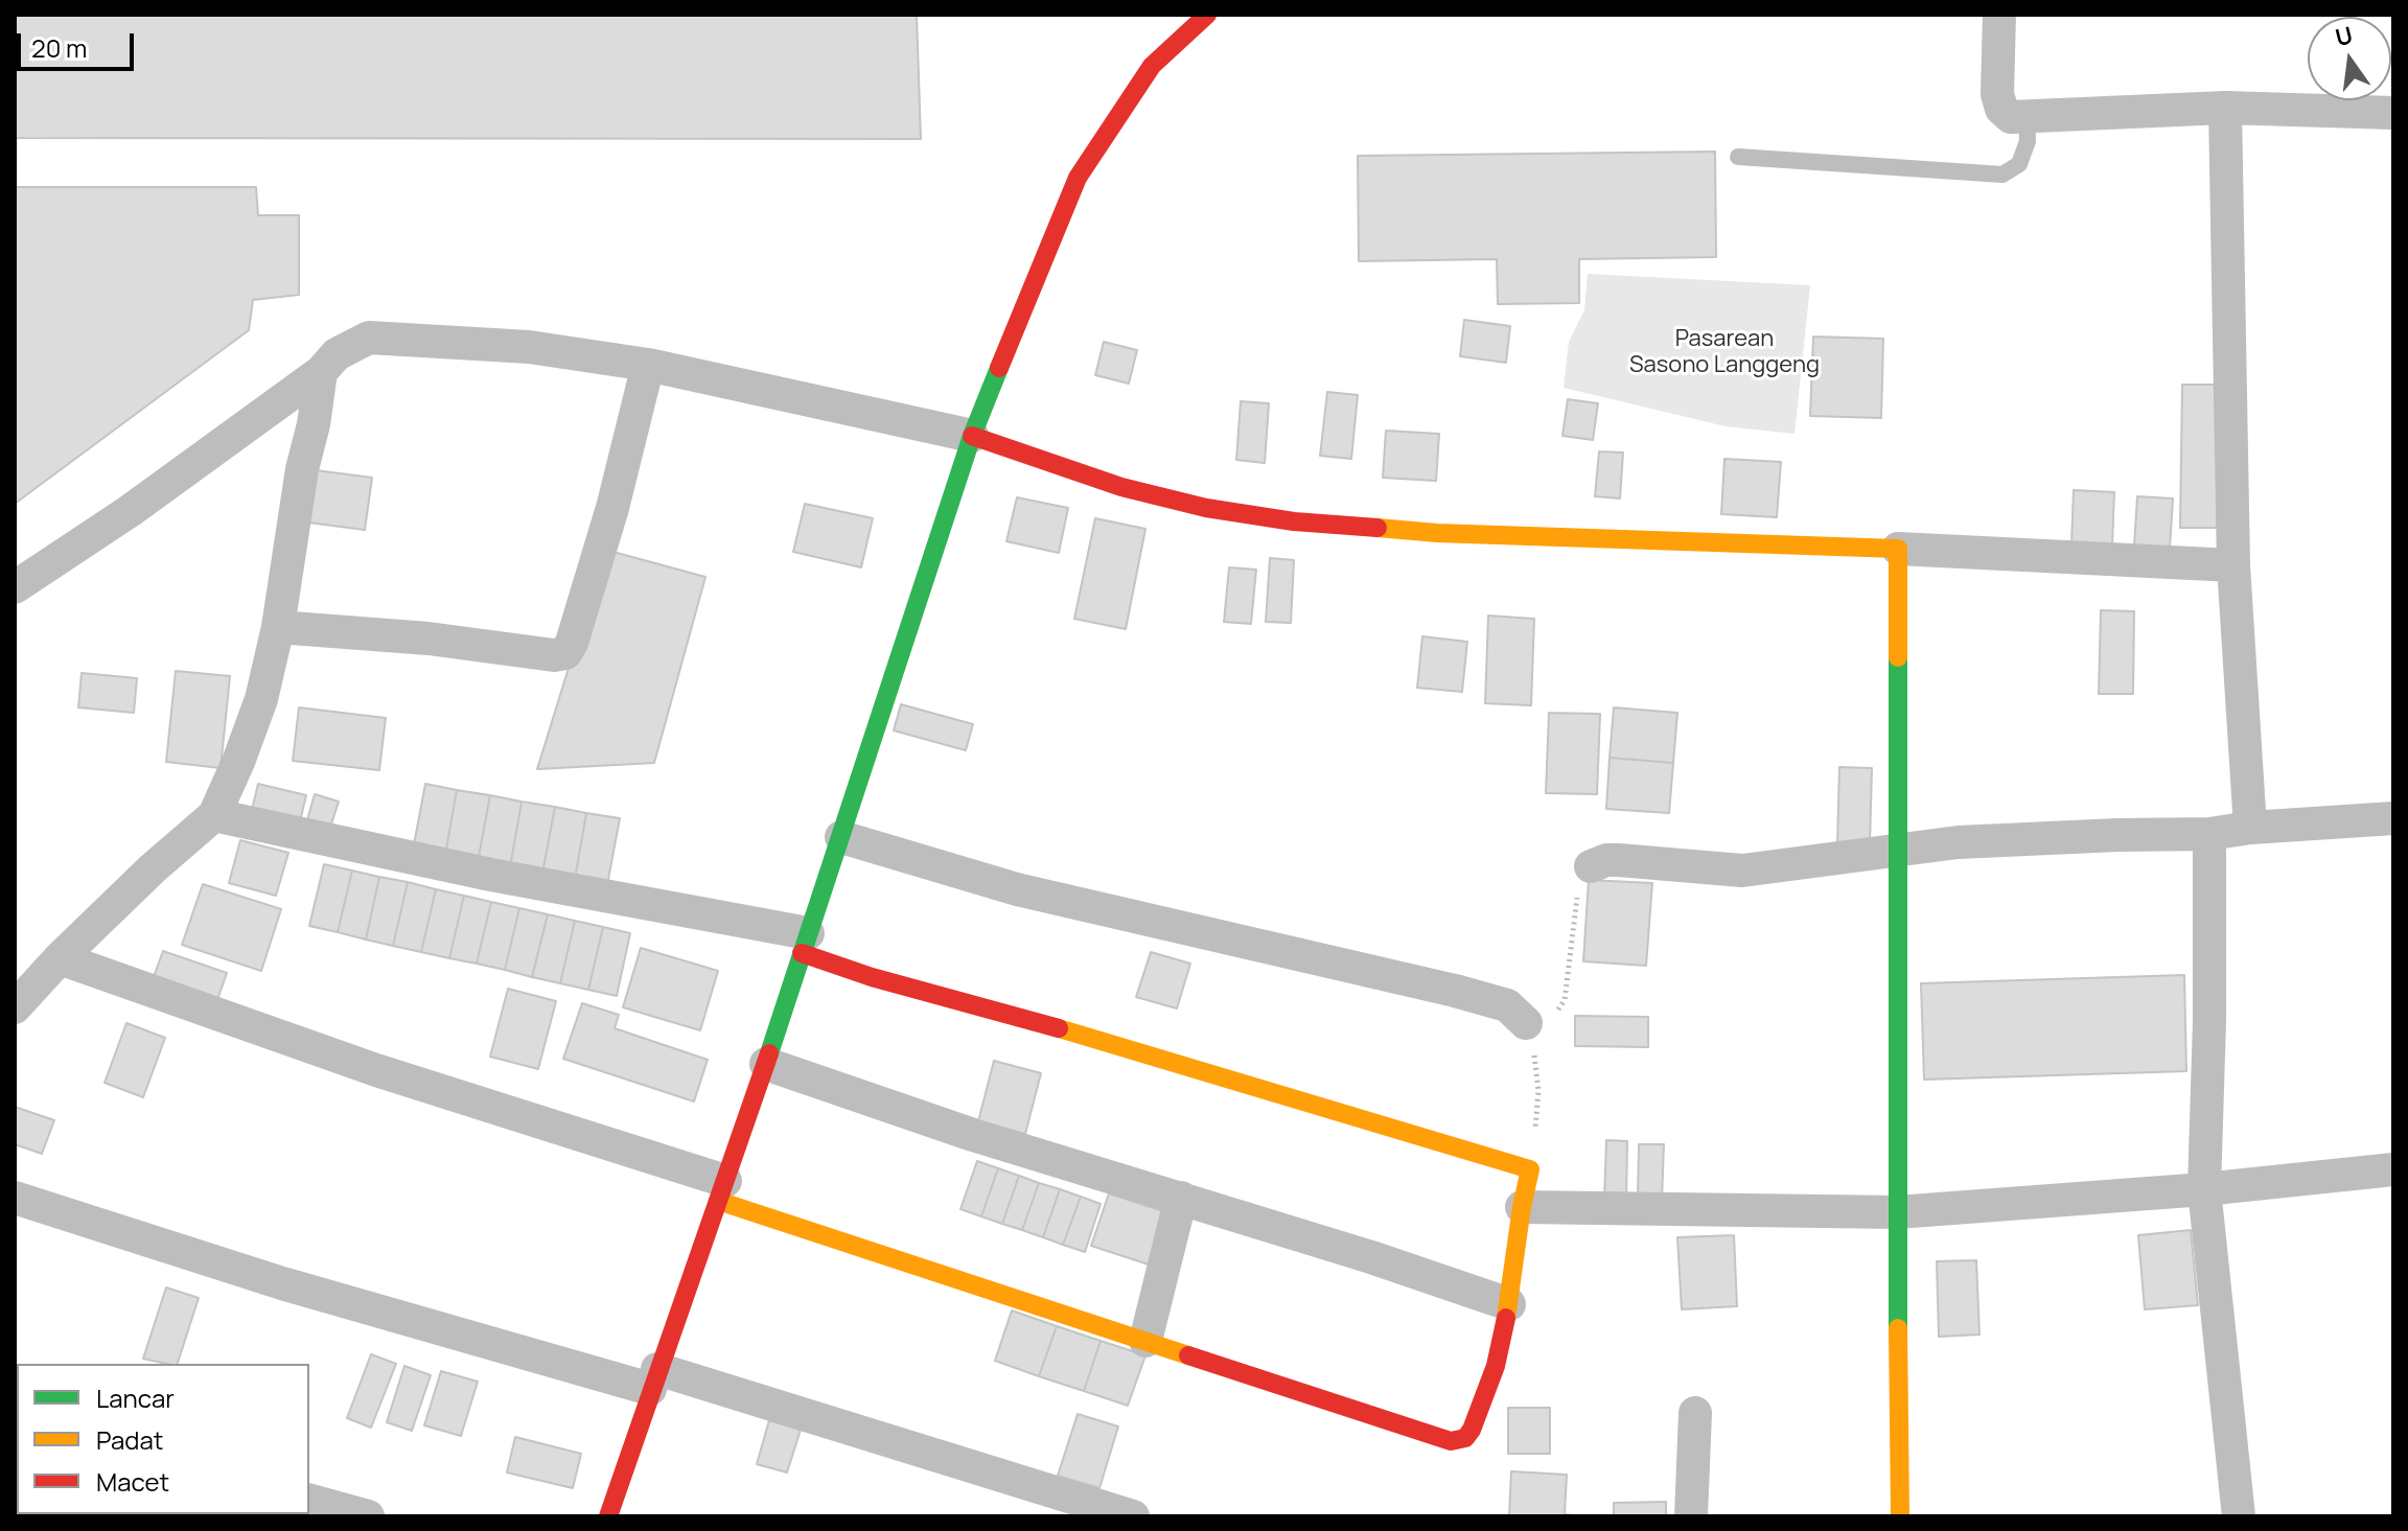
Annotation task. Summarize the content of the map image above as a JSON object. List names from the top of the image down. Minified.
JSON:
{"parks":["Pasarean Sasono Langgeng"],"legend":["Lancar","Padat","Macet"],"scale_bar":"20 m","north":"top"}
